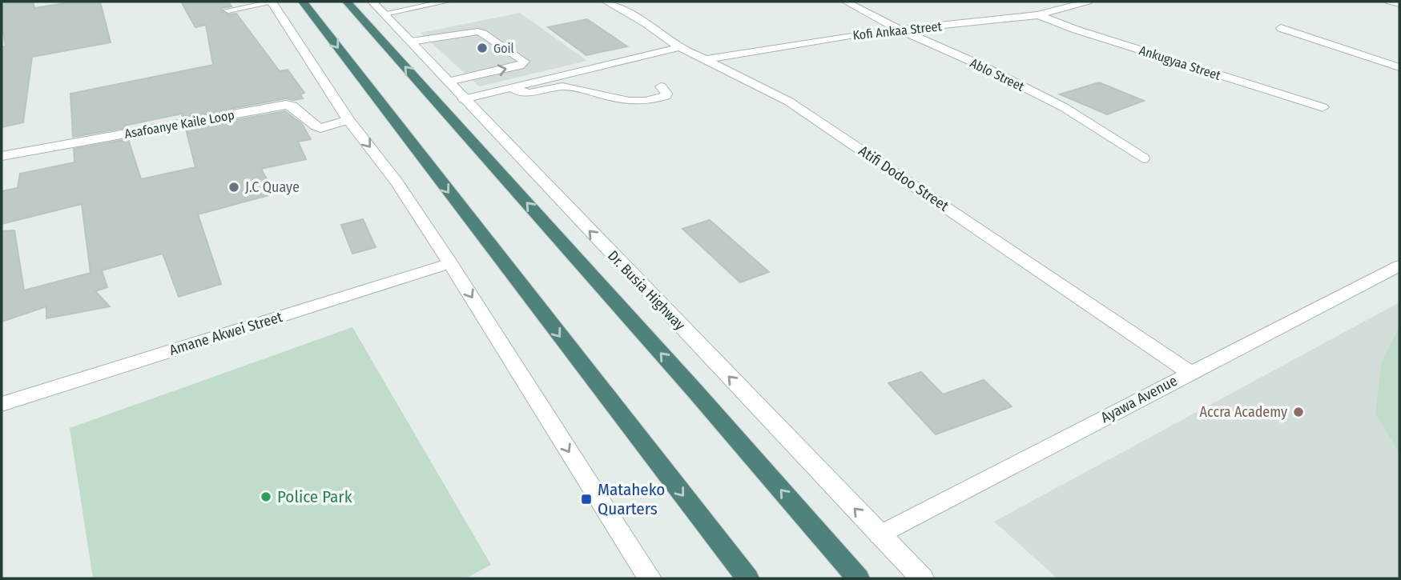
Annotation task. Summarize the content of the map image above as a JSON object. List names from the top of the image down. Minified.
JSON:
{"streets":{"highway":["Dr. Busia Highway"],"street":["Kofi Ankaa Street","Ankugyaa Street","Ablo Street","Asafoanye Kaile Loop","Atifi Dodoo Street","Amane Akwei Street","Ayawa Avenue"]},"crossings":[["Kofi Ankaa Street","Ankugyaa Street"],["Kofi Ankaa Street","Ablo Street"],["Kofi Ankaa Street","Atifi Dodoo Street"],["Atifi Dodoo Street","Ayawa Avenue"],["Dr. Busia Highway","Ayawa Avenue"]],"places":{"other":["Goil","J.C Quaye","Accra Academy","Police Park"],"transit":["Mataheko Quarters"]}}
